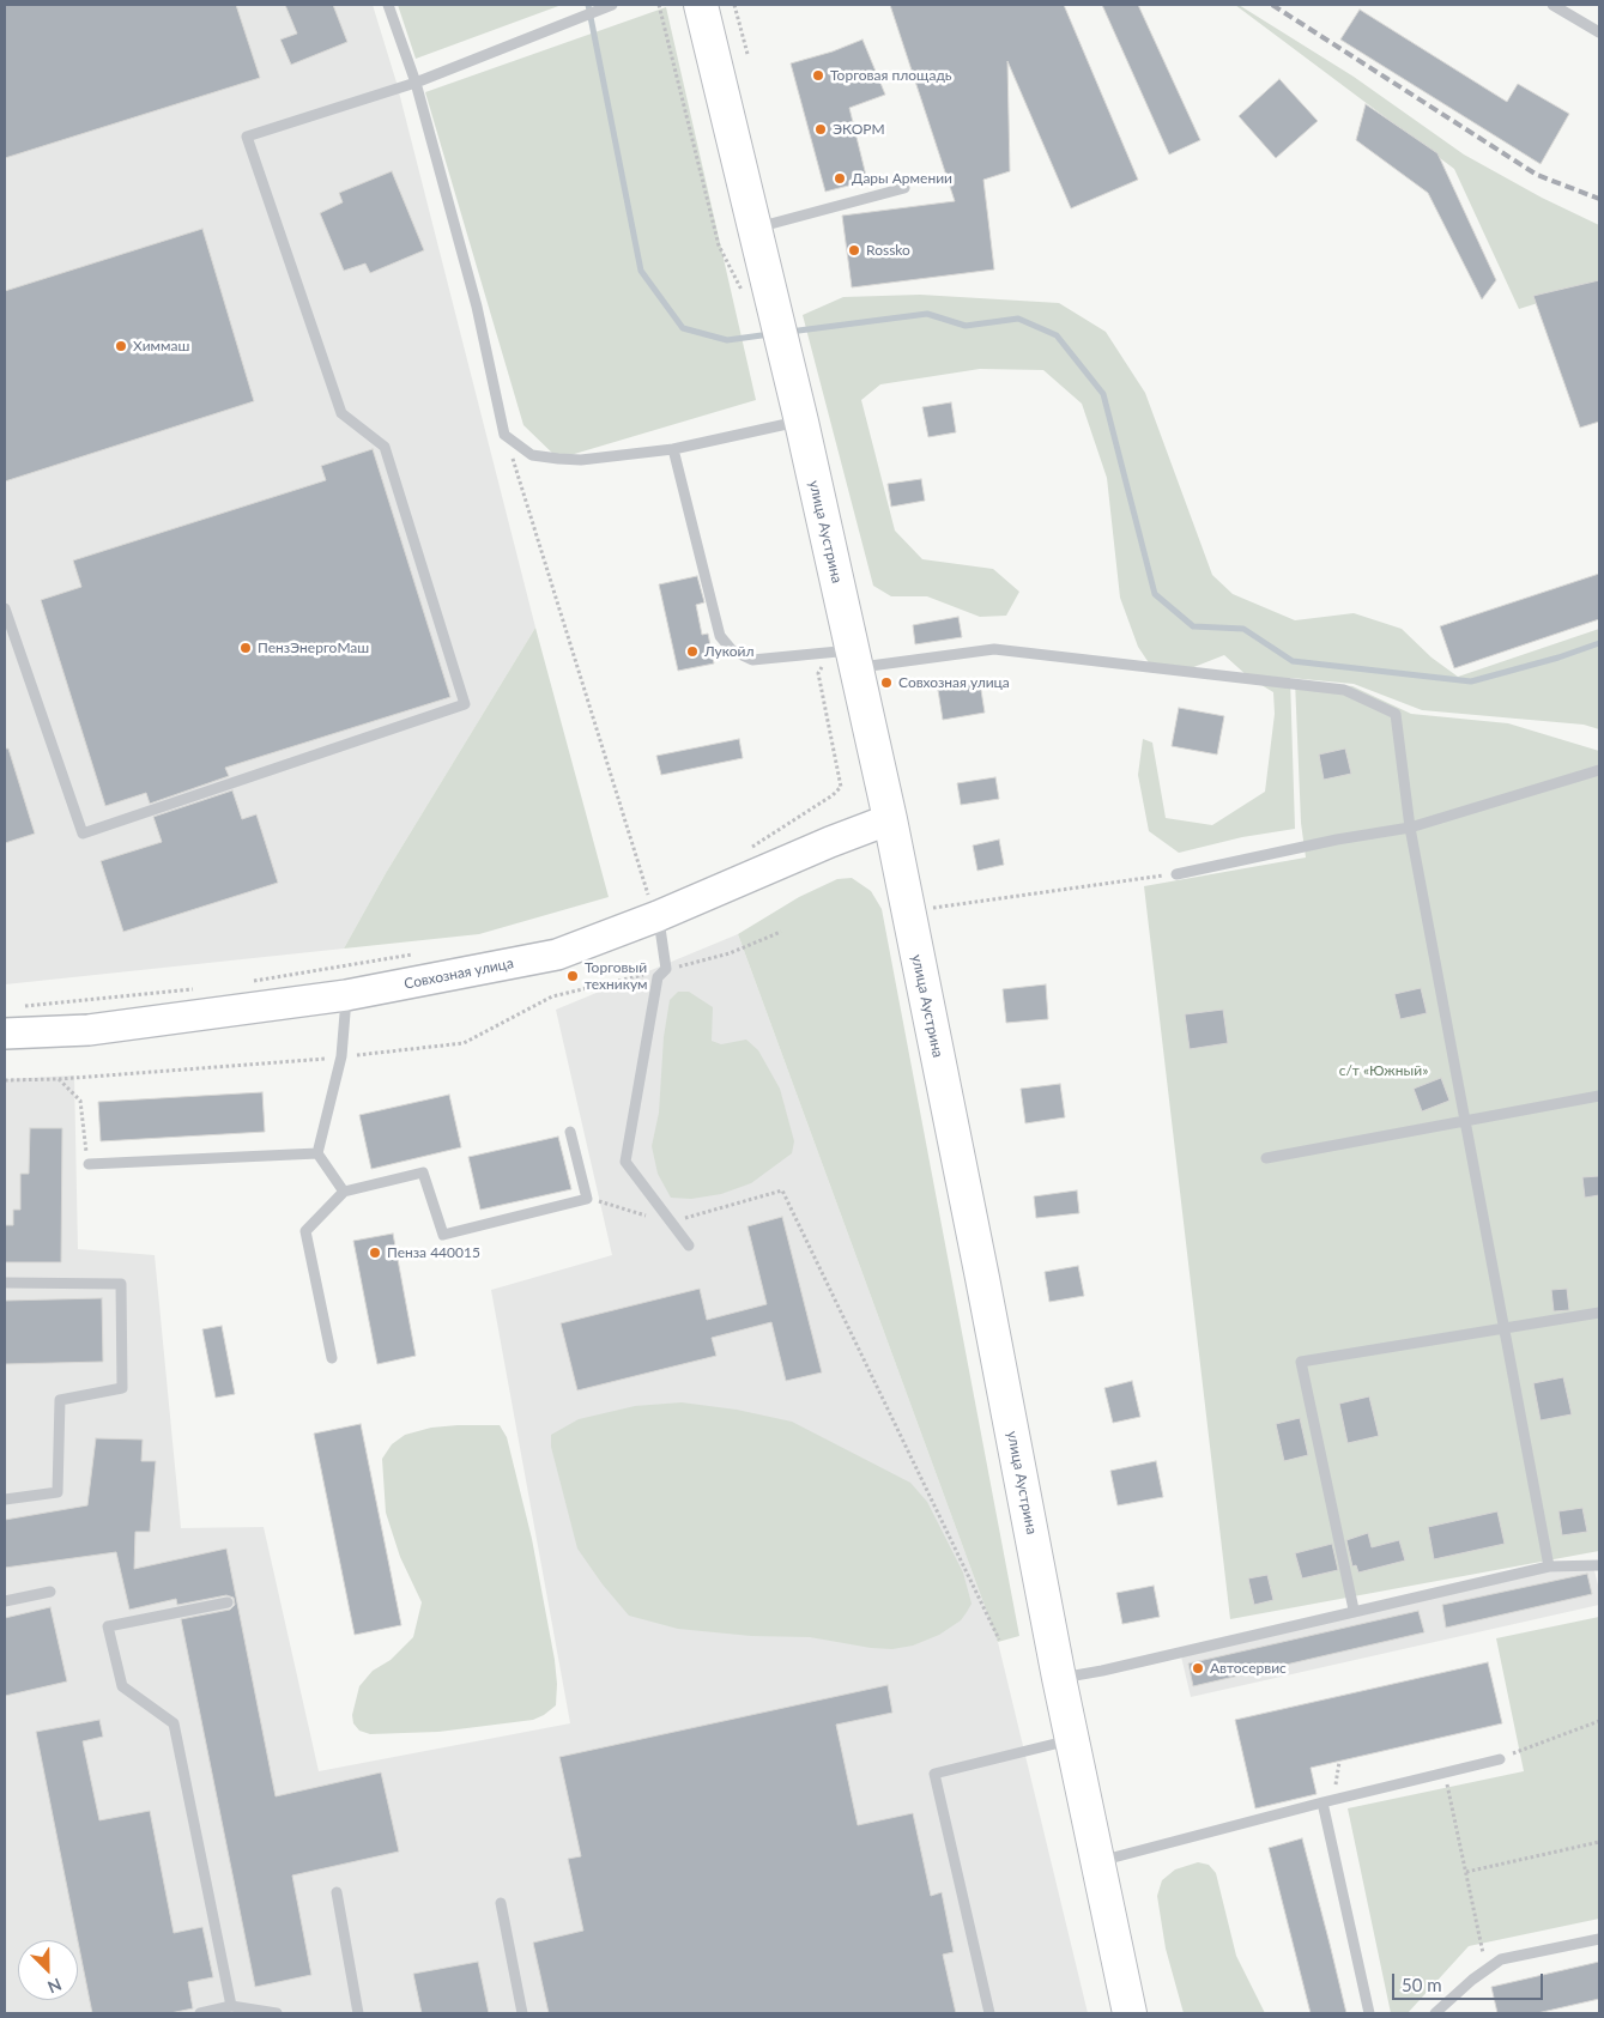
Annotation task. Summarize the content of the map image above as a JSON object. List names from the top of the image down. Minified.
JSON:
{"streets":{"main road":["улица Аустрина","Совхозная улица"]},"crossings":[["улица Аустрина","Совхозная улица"]],"parks":["с/т «Южный»"],"places":["Торговая площадь","ЭКОРМ","Дары Армении","Rossko","Химмаш","ПензЭнергоМаш","Лукойл","Совхозная улица","Торговый техникум","Пенза 440015","Автосервис"],"scale_bar":"50 m","north":"bottom right"}
